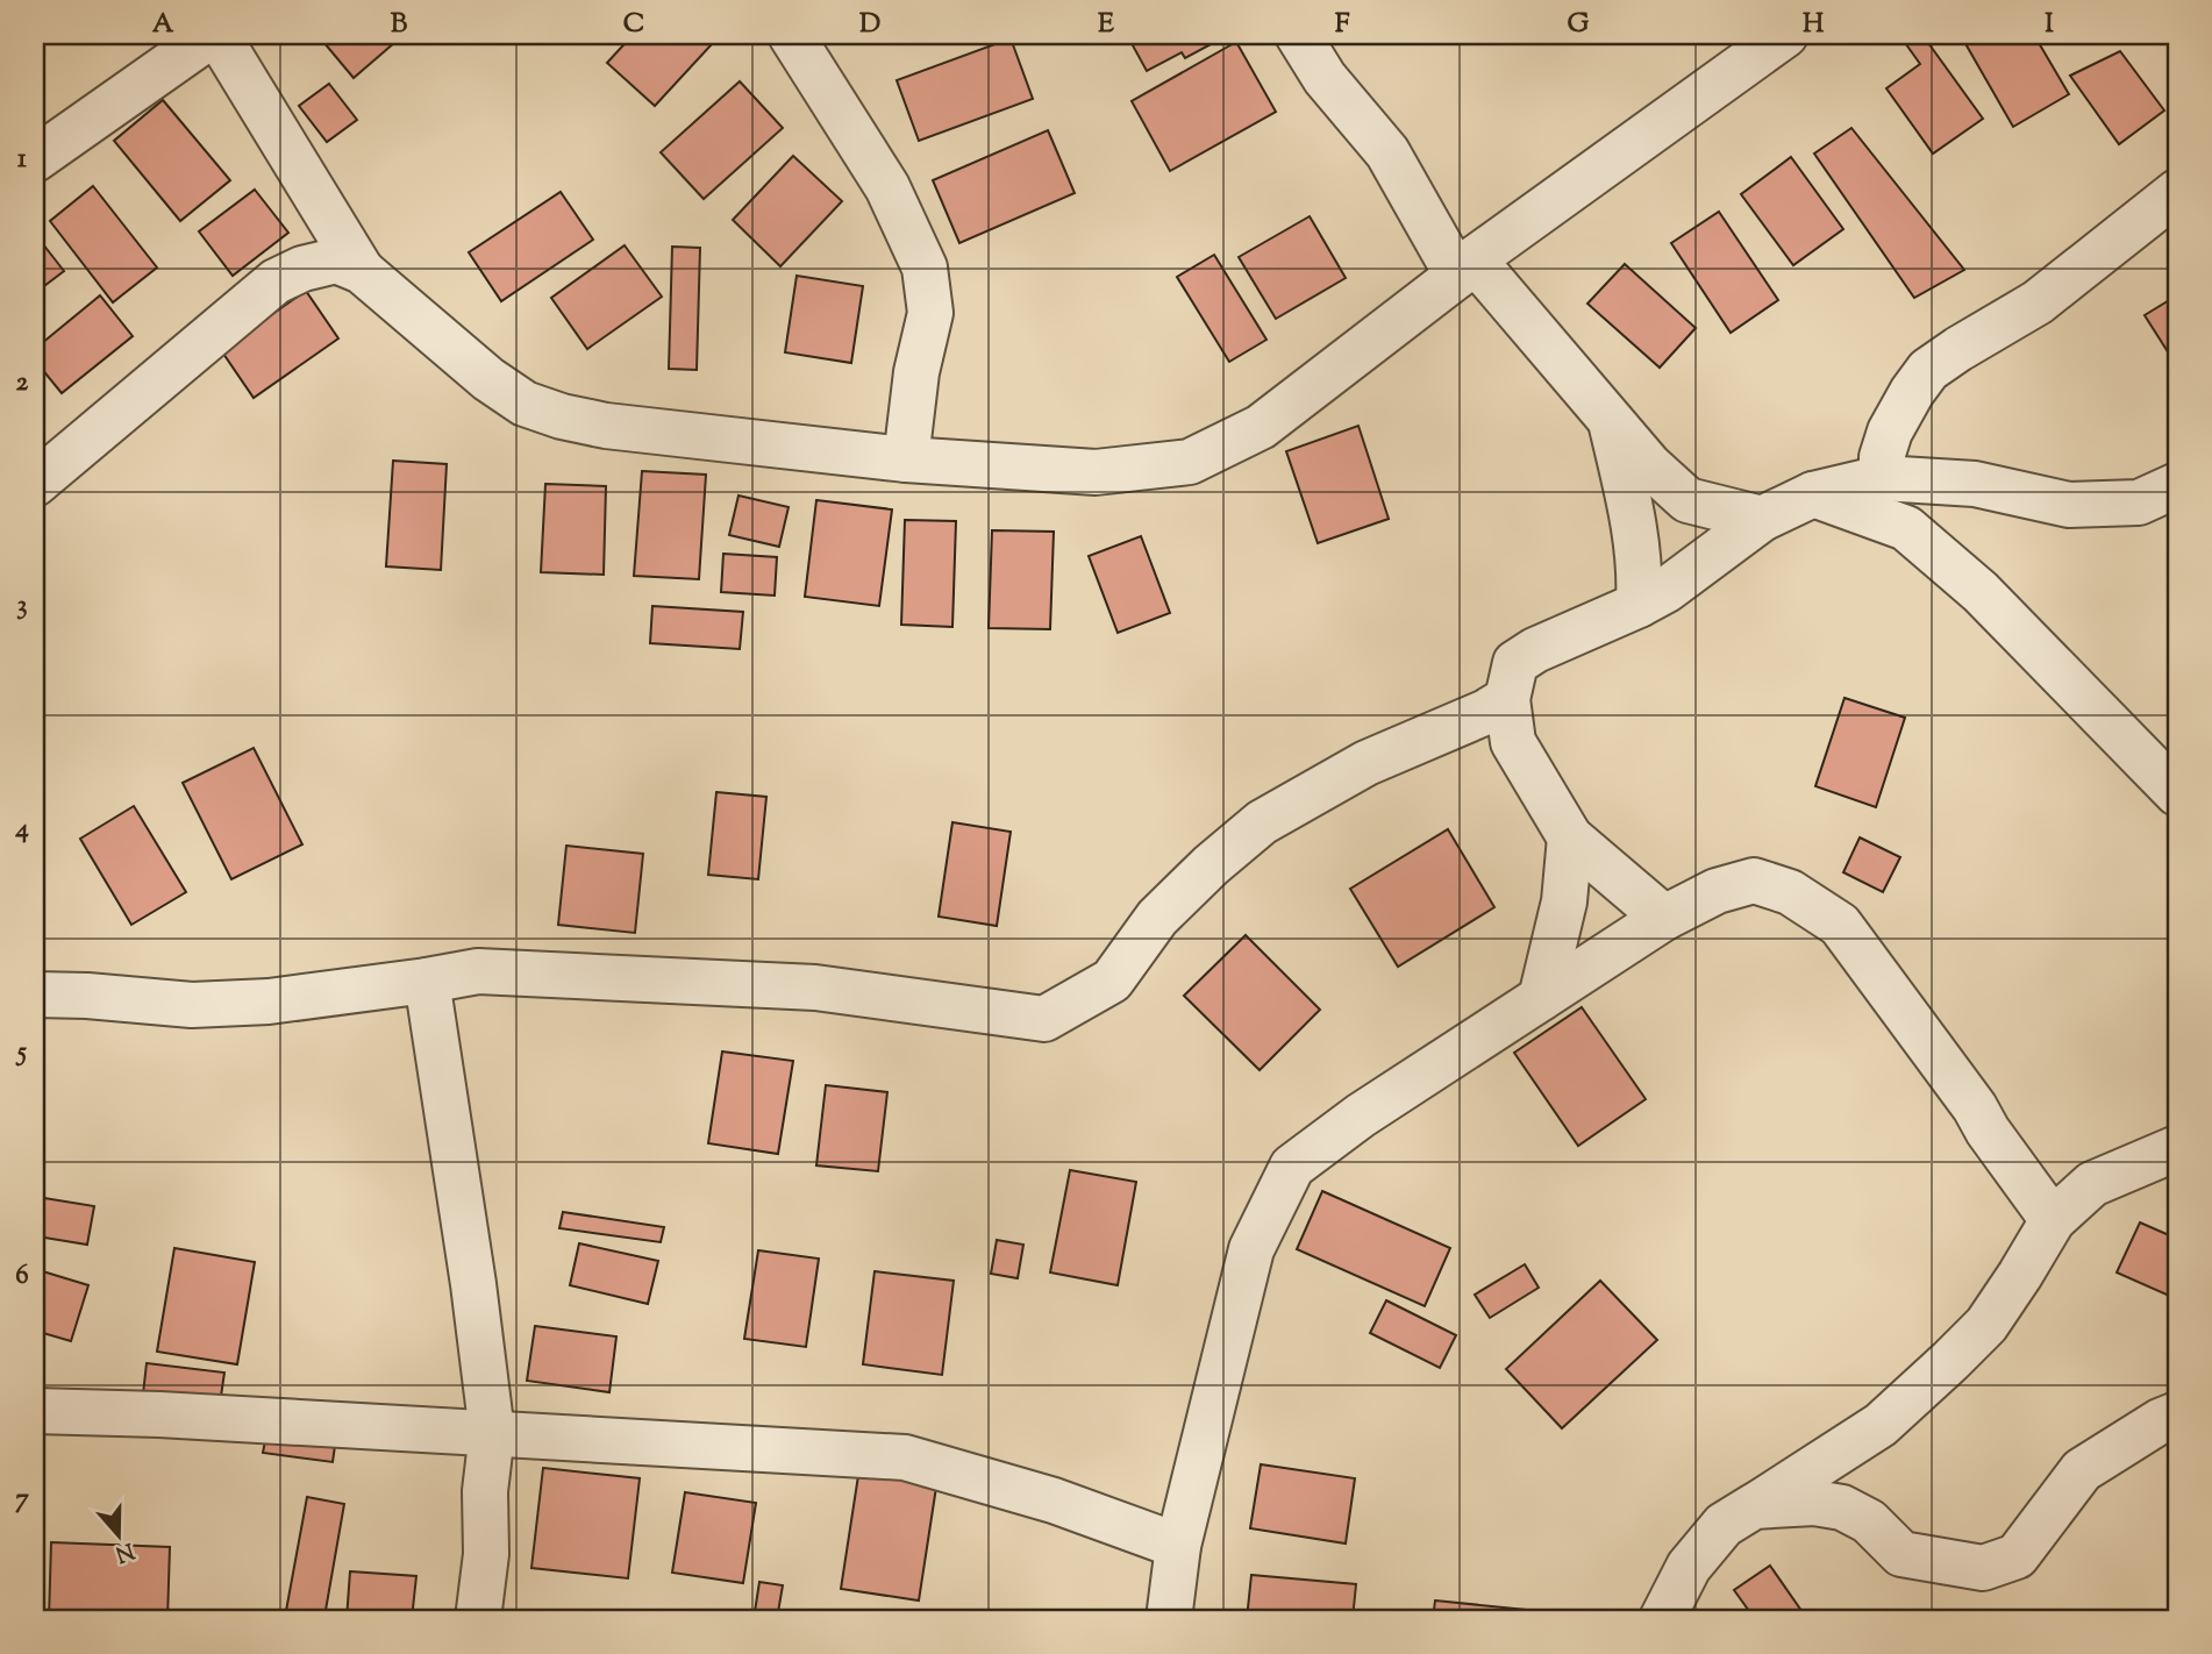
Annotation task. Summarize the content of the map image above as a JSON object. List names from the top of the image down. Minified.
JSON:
{"north":"bottom","grid":{"columns":["A","B","C","D","E","F","G","H","I"],"rows":["1","2","3","4","5","6","7"]}}
